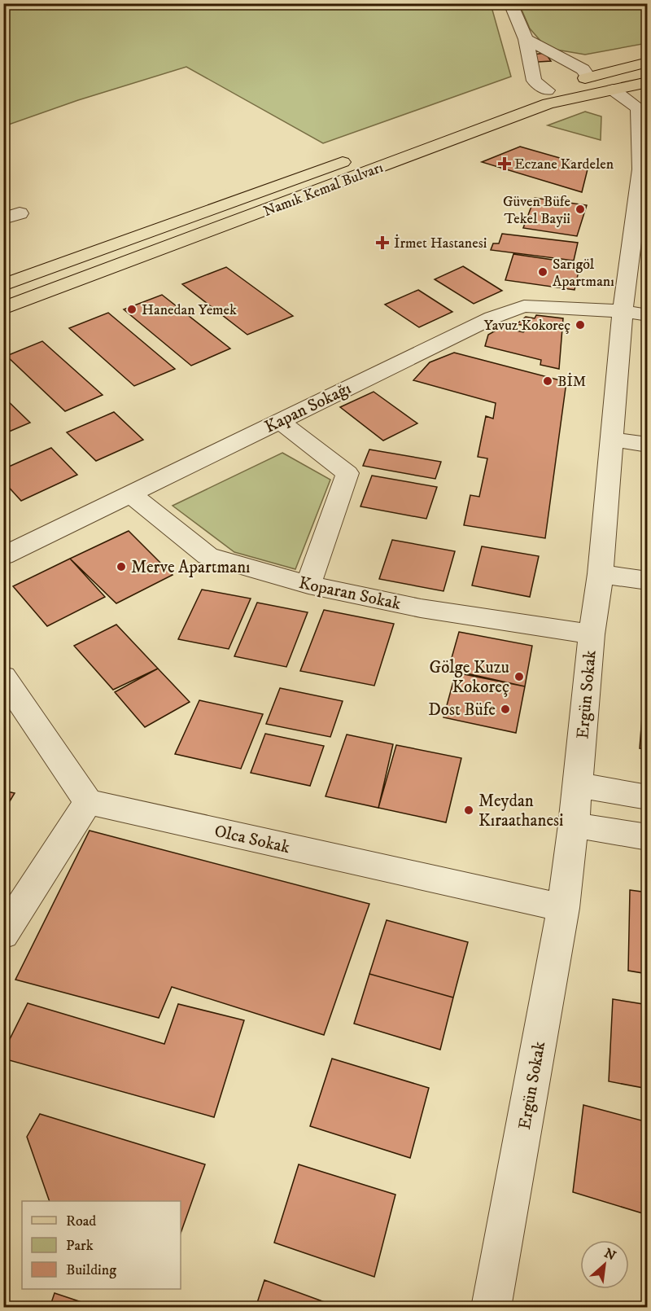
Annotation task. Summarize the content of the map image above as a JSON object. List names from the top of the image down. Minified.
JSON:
{"streets":{"main road":["Namık Kemal Bulvarı"],"street":["Kapan Sokağı","Koparan Sokak","Ergün Sokak","Olca Sokak"]},"crossings":[["Namık Kemal Bulvarı","Ergün Sokak"],["Kapan Sokağı","Koparan Sokak"],["Kapan Sokağı","Ergün Sokak"],["Koparan Sokak","Ergün Sokak"],["Ergün Sokak","Olca Sokak"]],"places":{"health":["Eczane Kardelen","İrmet Hastanesi"],"other":["Güven Büfe Tekel Bayii","Sarıgöl Apartmanı","Hanedan Yemek","Yavuz Kokoreç","BİM","Merve Apartmanı","Gölge Kuzu Kokoreç","Dost Büfe","Meydan Kıraathanesi"]},"legend":["Road","Park","Building"],"north":"top right"}
